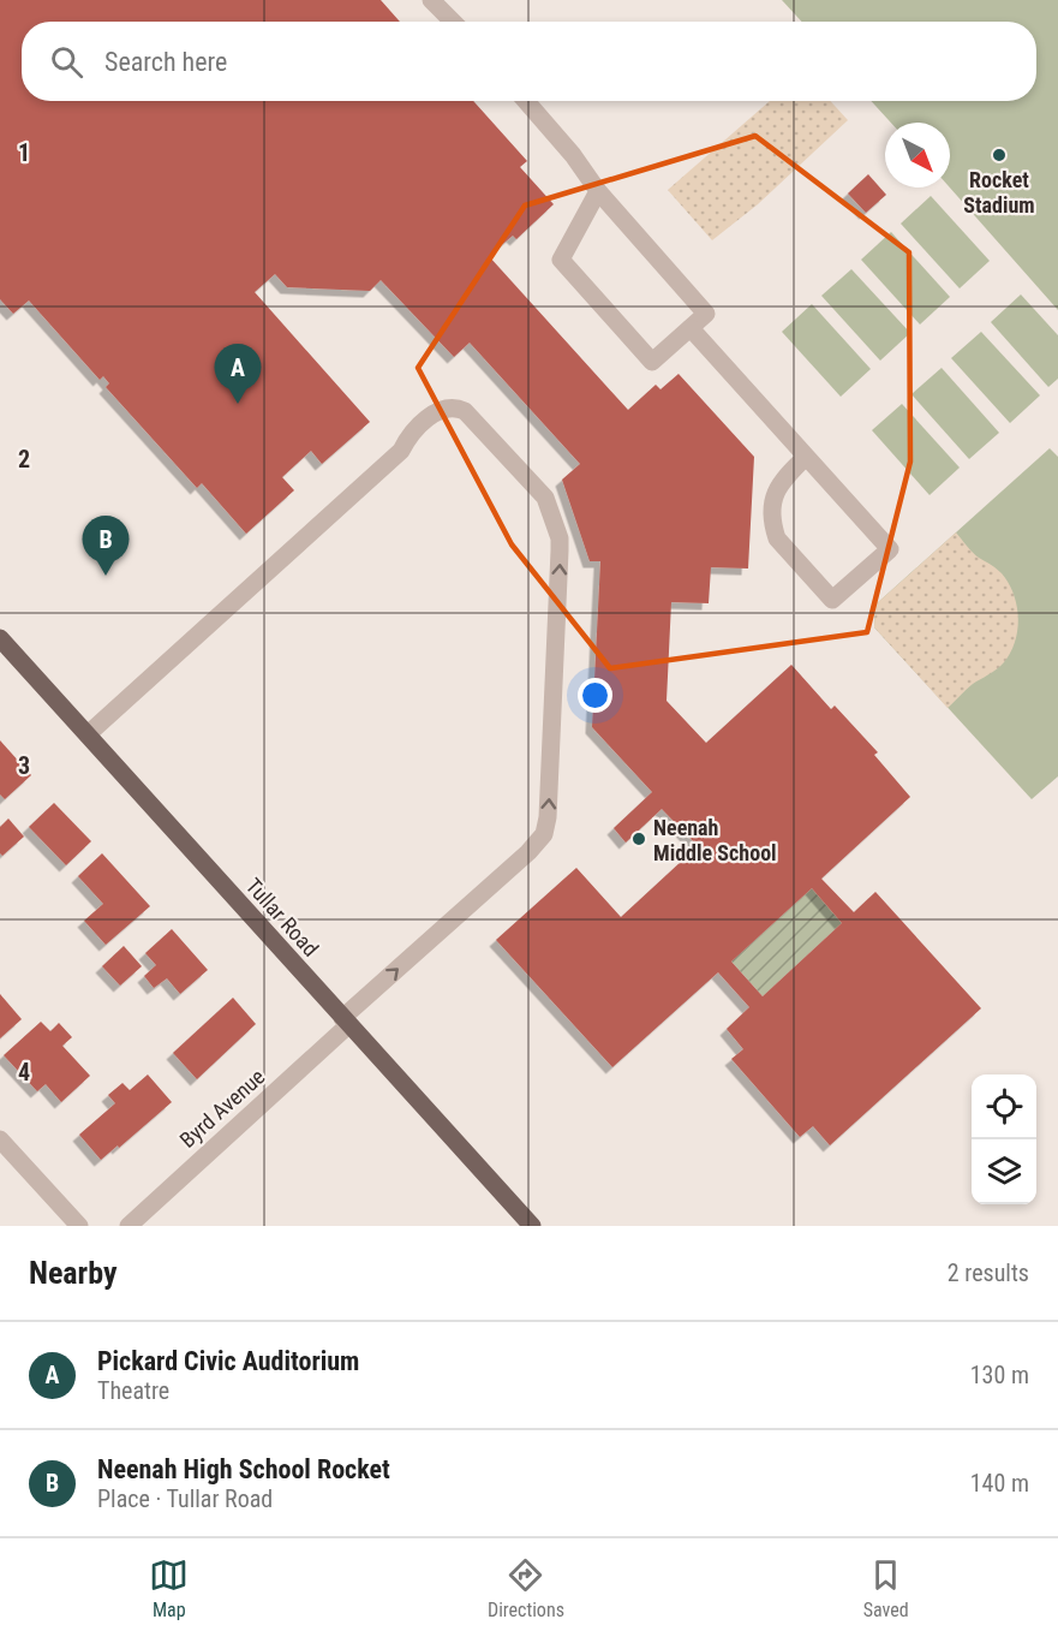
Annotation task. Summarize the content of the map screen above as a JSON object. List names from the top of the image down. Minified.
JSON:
{"streets":{"main road":["Tullar Road"],"street":["Byrd Avenue"]},"crossings":[["Tullar Road","Byrd Avenue"]],"places":["Rocket Stadium","Neenah Middle School"],"north":"bottom right","page":{"search":"Search here","pins":["A","B"],"heading":["Nearby","2 results"],"list":[{"mark":"A","name":"Pickard Civic Auditorium","note":"Theatre","value":"130 m"},{"mark":"B","name":"Neenah High School Rocket","note":"Place · Tullar Road","value":"140 m"}],"nav":["Map","Directions","Saved"]},"grid":{"rows":["1","2","3","4"]}}
